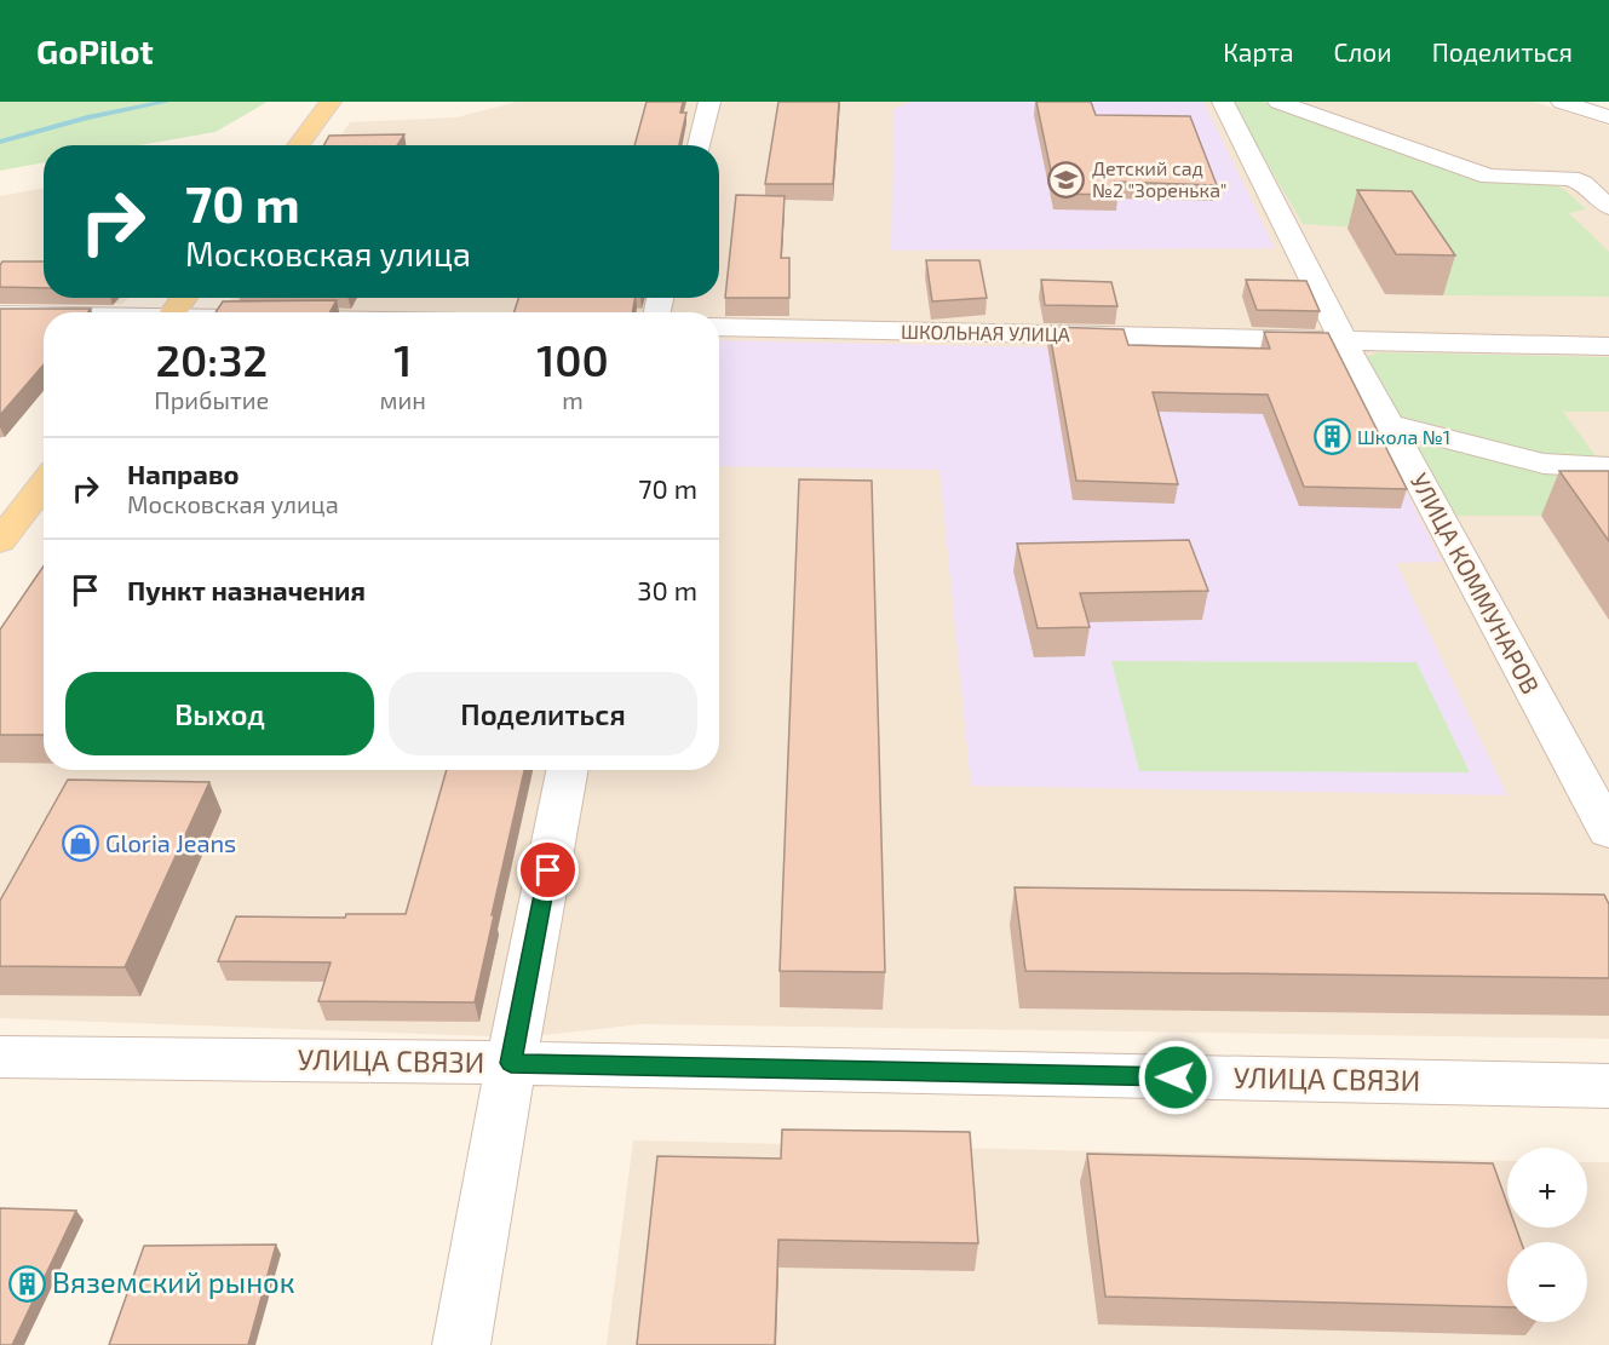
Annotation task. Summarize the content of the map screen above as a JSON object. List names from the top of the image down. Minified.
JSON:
{"streets":{"street":["ШКОЛЬНАЯ УЛИЦА","УЛИЦА КОММУНАРОВ","УЛИЦА СВЯЗИ"]},"crossings":[["ШКОЛЬНАЯ УЛИЦА","УЛИЦА КОММУНАРОВ"]],"places":{"school or university":["Детский сад №2 \"Зоренька\""],"building":["Школа №1","Вяземский рынок"],"shop":["Gloria Jeans"]},"page":{"header":"GoPilot","nav":["Карта","Слои","Поделиться"],"turn":["70 m","Московская улица"],"eta":["20:32","Прибытие","1","мин","100","m"],"list":[{"name":"Направо","note":"Московская улица","value":"70 m"},{"name":"Пункт назначения","value":"30 m"}],"buttons":["Выход","Поделиться"],"map_buttons":["+","−"]}}
